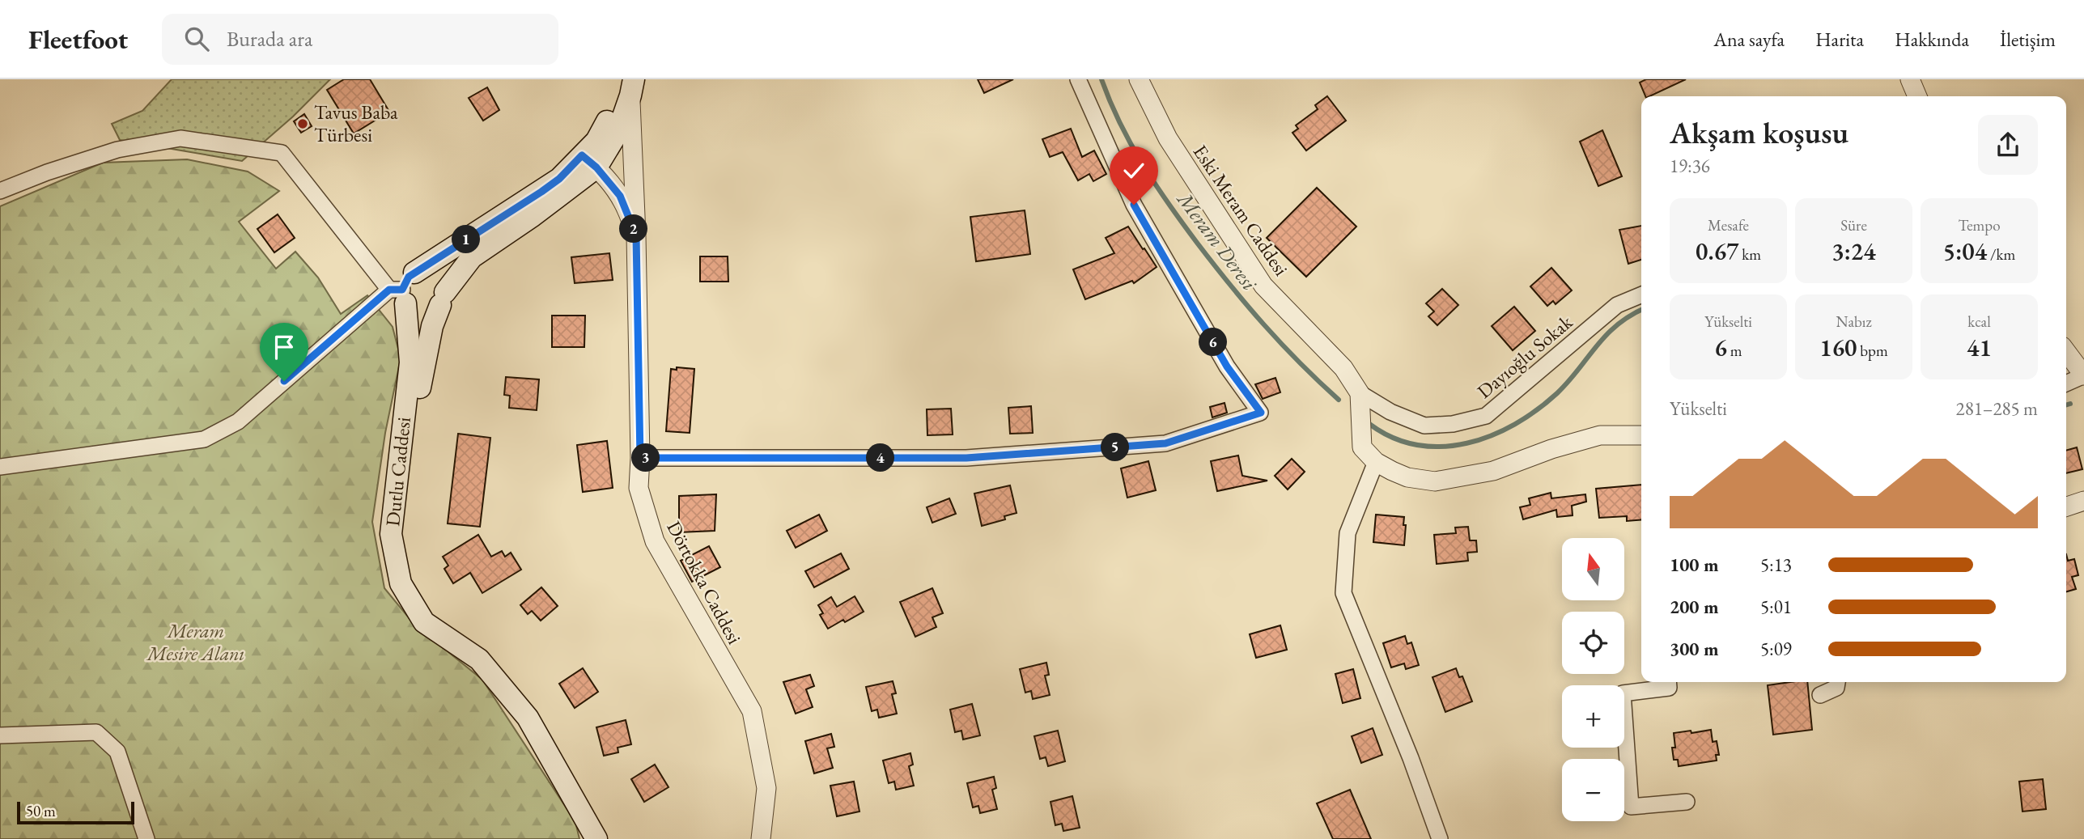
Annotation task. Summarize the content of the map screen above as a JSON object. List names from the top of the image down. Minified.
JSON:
{"streets":{"main road":["Dutlu Caddesi"],"street":["Eski Meram Caddesi","Dayıoğlu Sokak","Dörtokka Caddesi"]},"crossings":[["Eski Meram Caddesi","Dayıoğlu Sokak"],["Dutlu Caddesi","Dörtokka Caddesi"]],"water":["Meram Deresi"],"parks":["Meram Mesire Alanı"],"places":["Tavus Baba Türbesi"],"scale_bar":"50 m","north":"top","page":{"header":"Fleetfoot","search":"Burada ara","nav":["Ana sayfa","Harita","Hakkında","İletişim"],"heading":["Akşam koşusu","19:36"],"stats":[["Mesafe","0.67 km"],["Süre","3:24"],["Tempo","5:04 /km"],["Yükselti","6 m"],["Nabız","160 bpm"],["kcal","41"]],"pins":["2","1","6","5","3","4"],"chart":["Yükselti","281–285 m"],"map_buttons":["+","−"],"list":[{"name":"100 m","note":"5:13"},{"name":"200 m","note":"5:01"},{"name":"300 m","note":"5:09"}],"scale":"50 m"}}
